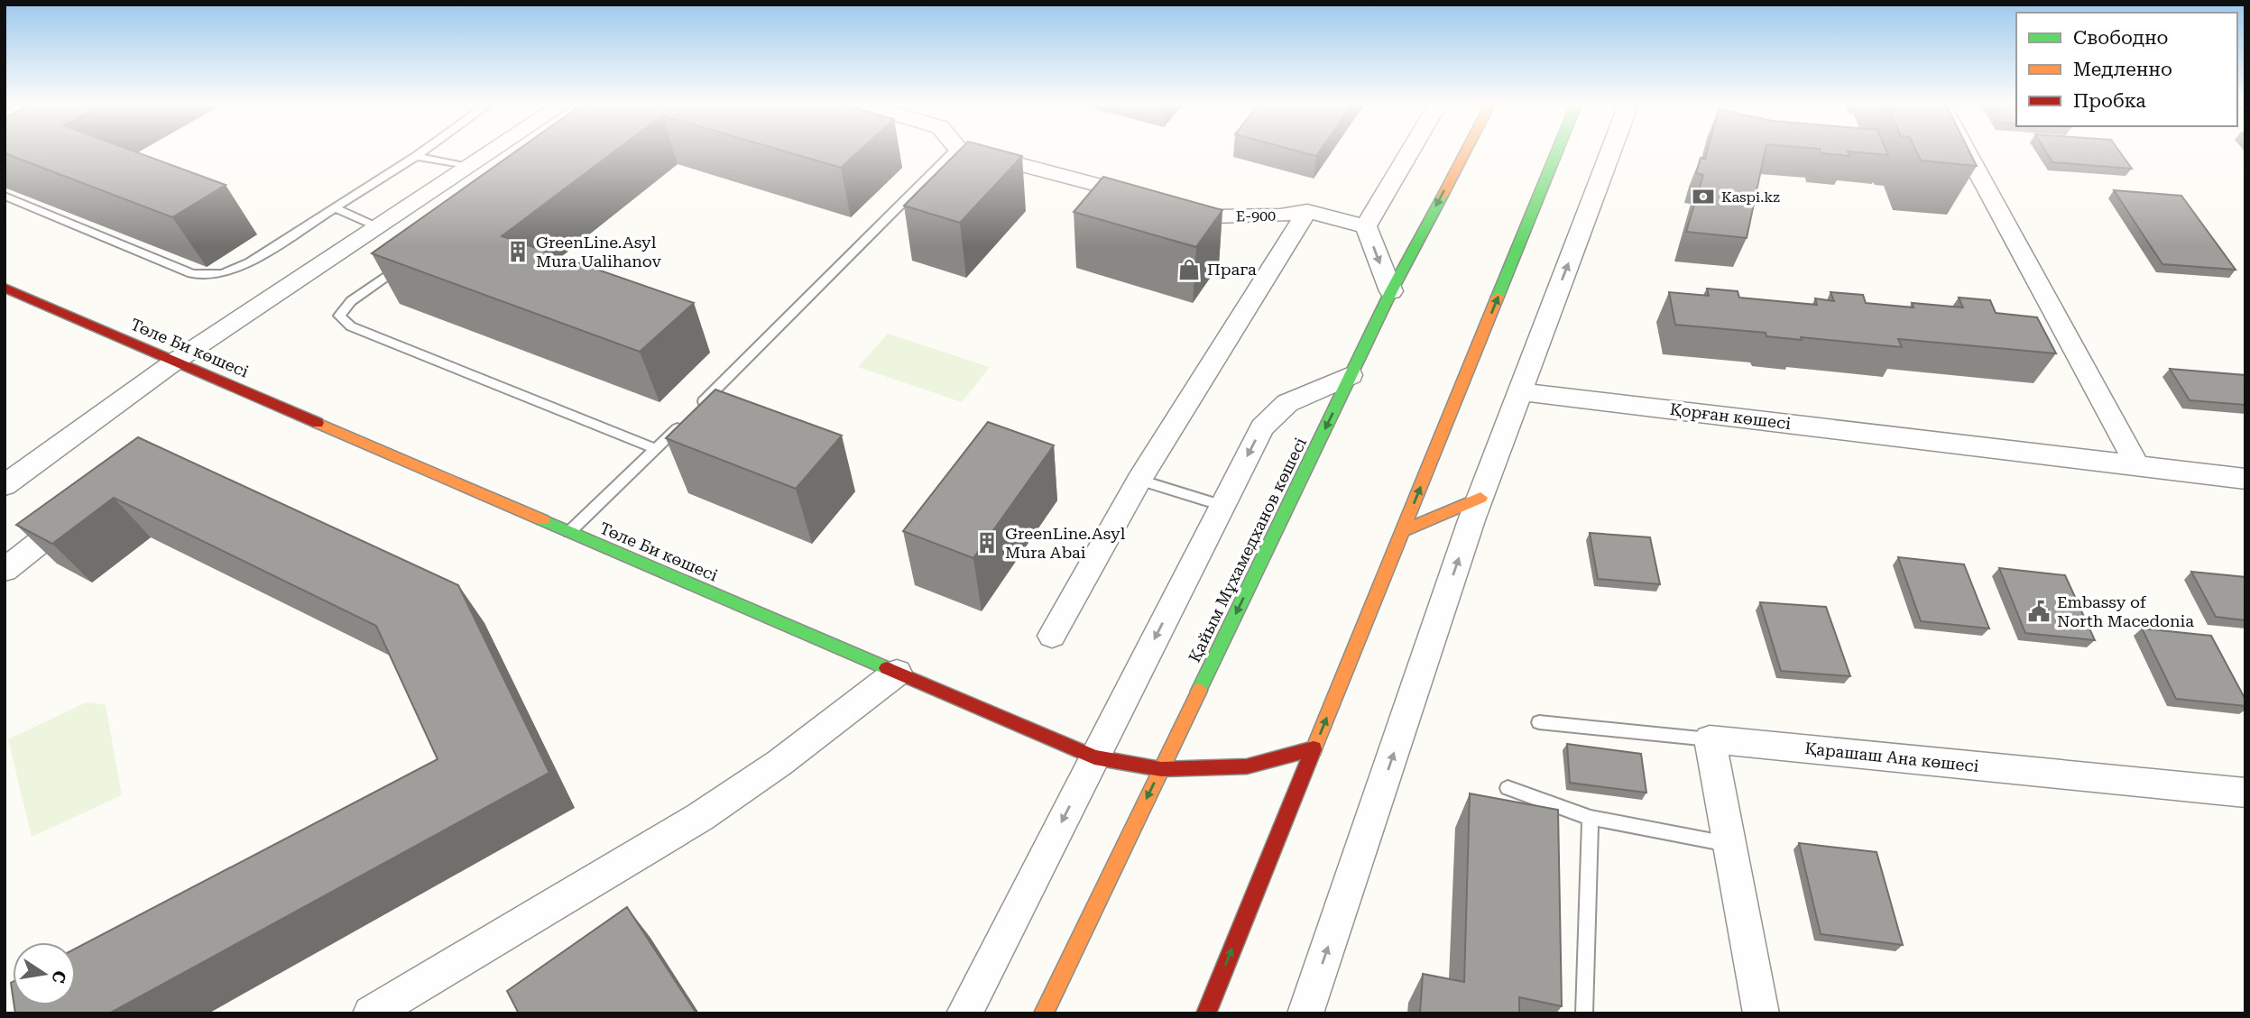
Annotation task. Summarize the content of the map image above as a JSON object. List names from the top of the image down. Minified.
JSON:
{"streets":{"main road":["Төле Би көшесі","Қайым Мұхамедханов көшесі"],"street":["E-900","Қорған көшесі","Қарашаш Ана көшесі"]},"crossings":[["Төле Би көшесі","Қайым Мұхамедханов көшесі"]],"places":{"bank":["Kaspi.kz"],"building":["GreenLine.Asyl Mura Ualihanov","GreenLine.Asyl Mura Abai"],"shop":["Прага"],"public building":["Embassy of North Macedonia"]},"legend":["Свободно","Медленно","Пробка"],"north":"right"}
